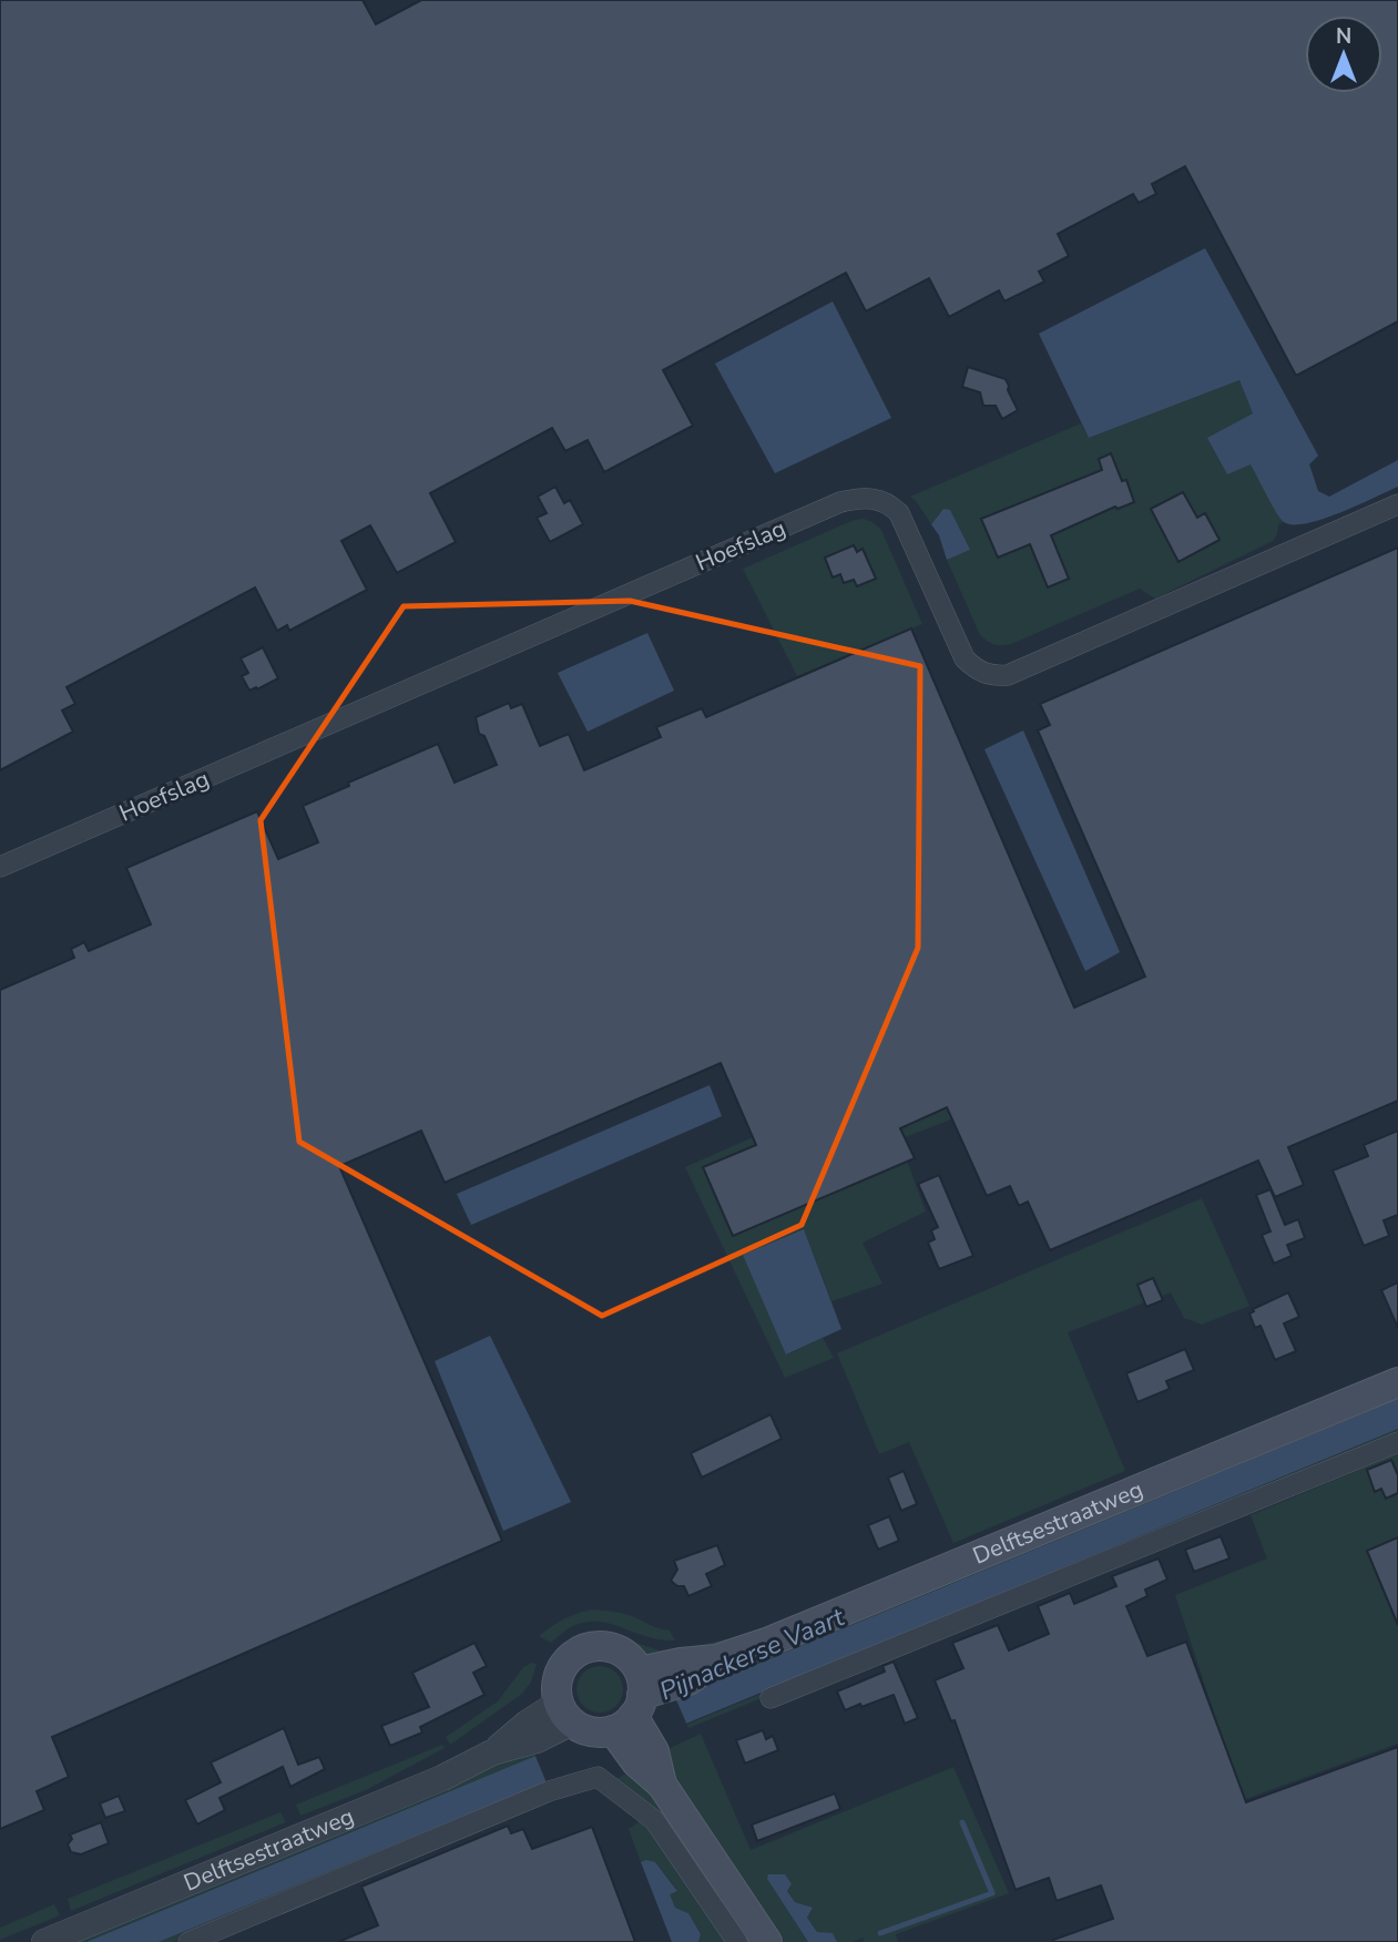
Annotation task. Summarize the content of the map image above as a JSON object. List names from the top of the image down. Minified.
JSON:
{"streets":{"main road":["Delftsestraatweg"],"street":["Hoefslag"]},"water":["Pijnackerse Vaart"],"north":"top"}
